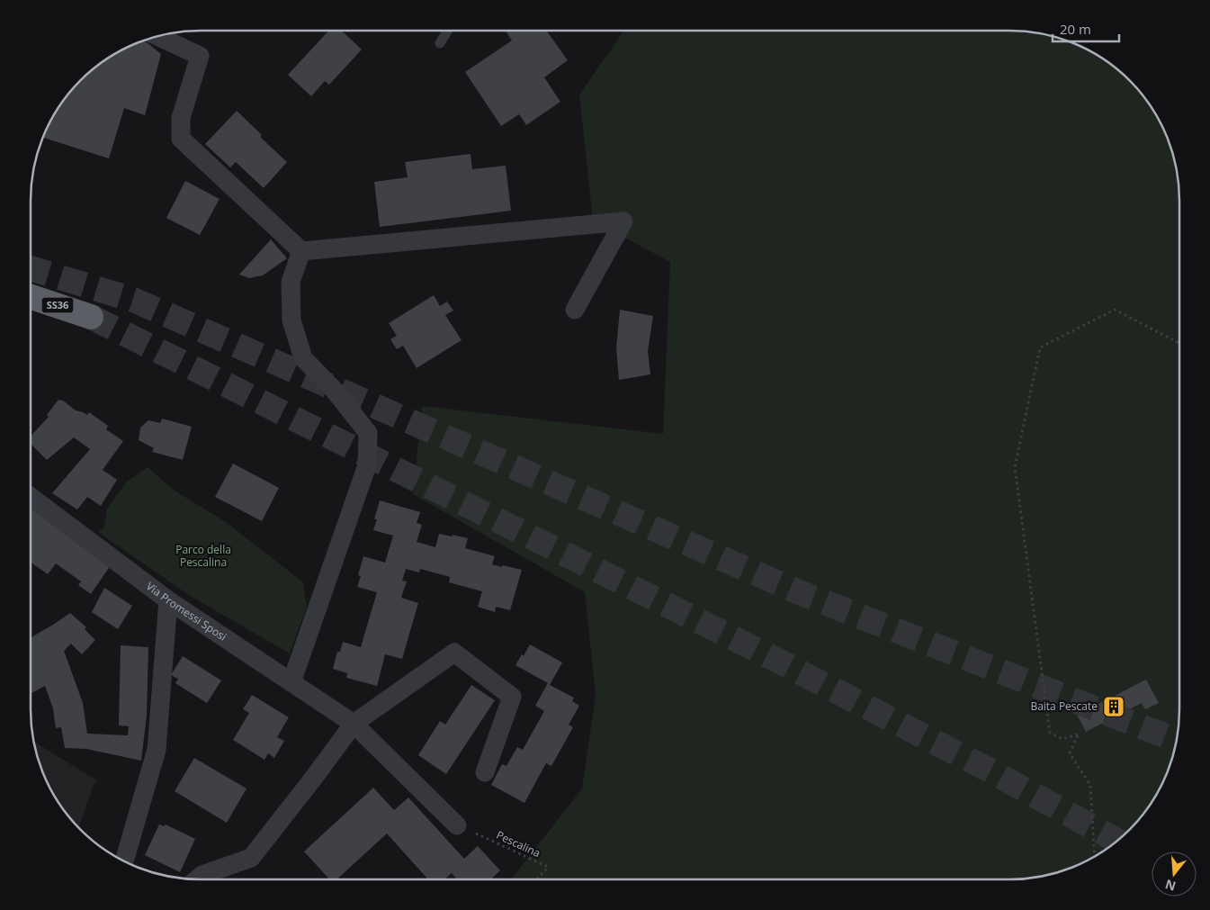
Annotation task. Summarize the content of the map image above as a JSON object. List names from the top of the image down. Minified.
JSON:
{"streets":{"highway":["SS36"],"street":["Via Promessi Sposi"],"path":["Pescalina"]},"crossings":[["Via Promessi Sposi","Pescalina"]],"parks":["Parco della Pescalina"],"places":{"building":["Baita Pescate"]},"scale_bar":"20 m","north":"bottom"}
